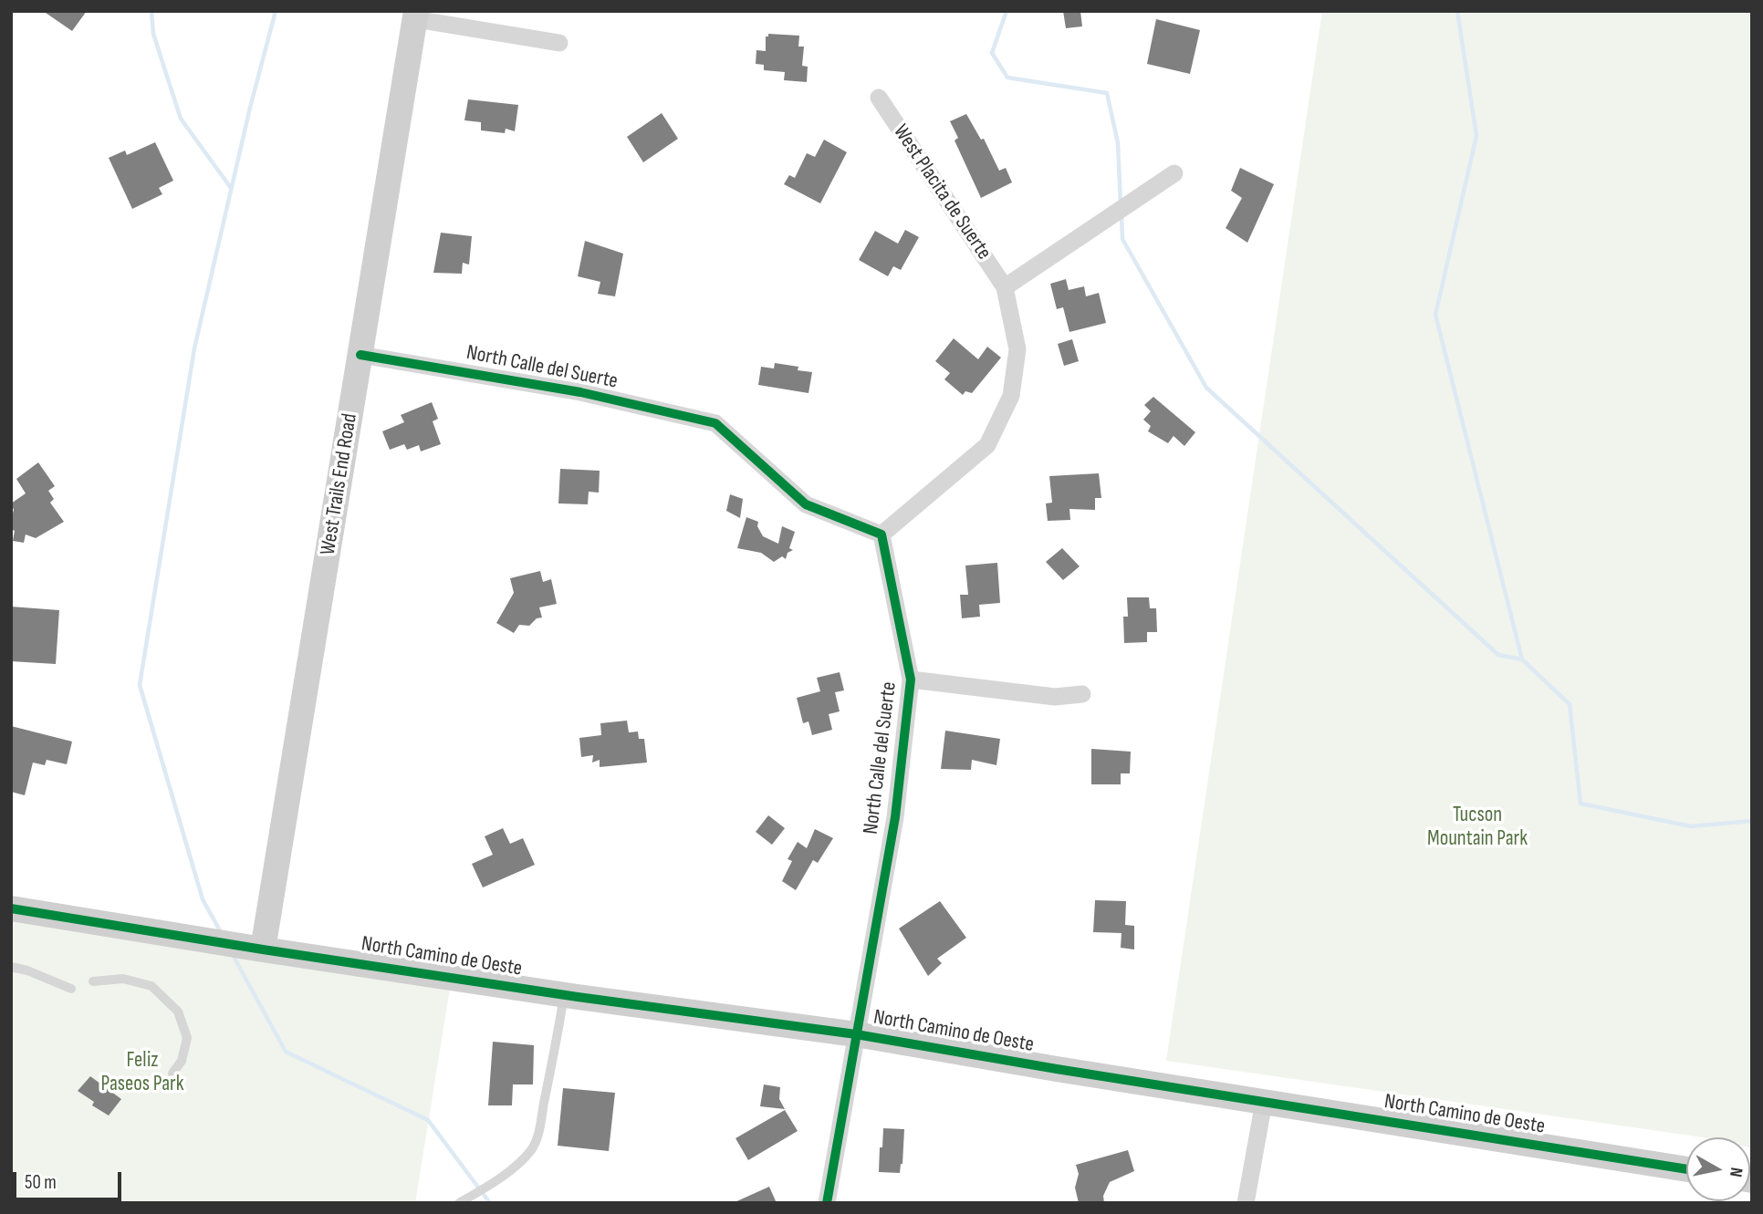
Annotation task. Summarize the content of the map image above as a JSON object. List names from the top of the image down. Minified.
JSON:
{"streets":{"street":["West Placita de Suerte","North Calle del Suerte","West Trails End Road","North Camino de Oeste"]},"crossings":[["West Placita de Suerte","North Calle del Suerte"],["North Calle del Suerte","West Trails End Road"],["North Calle del Suerte","North Camino de Oeste"],["West Trails End Road","North Camino de Oeste"]],"parks":["Tucson Mountain Park","Feliz Paseos Park"],"scale_bar":"50 m","north":"right"}
